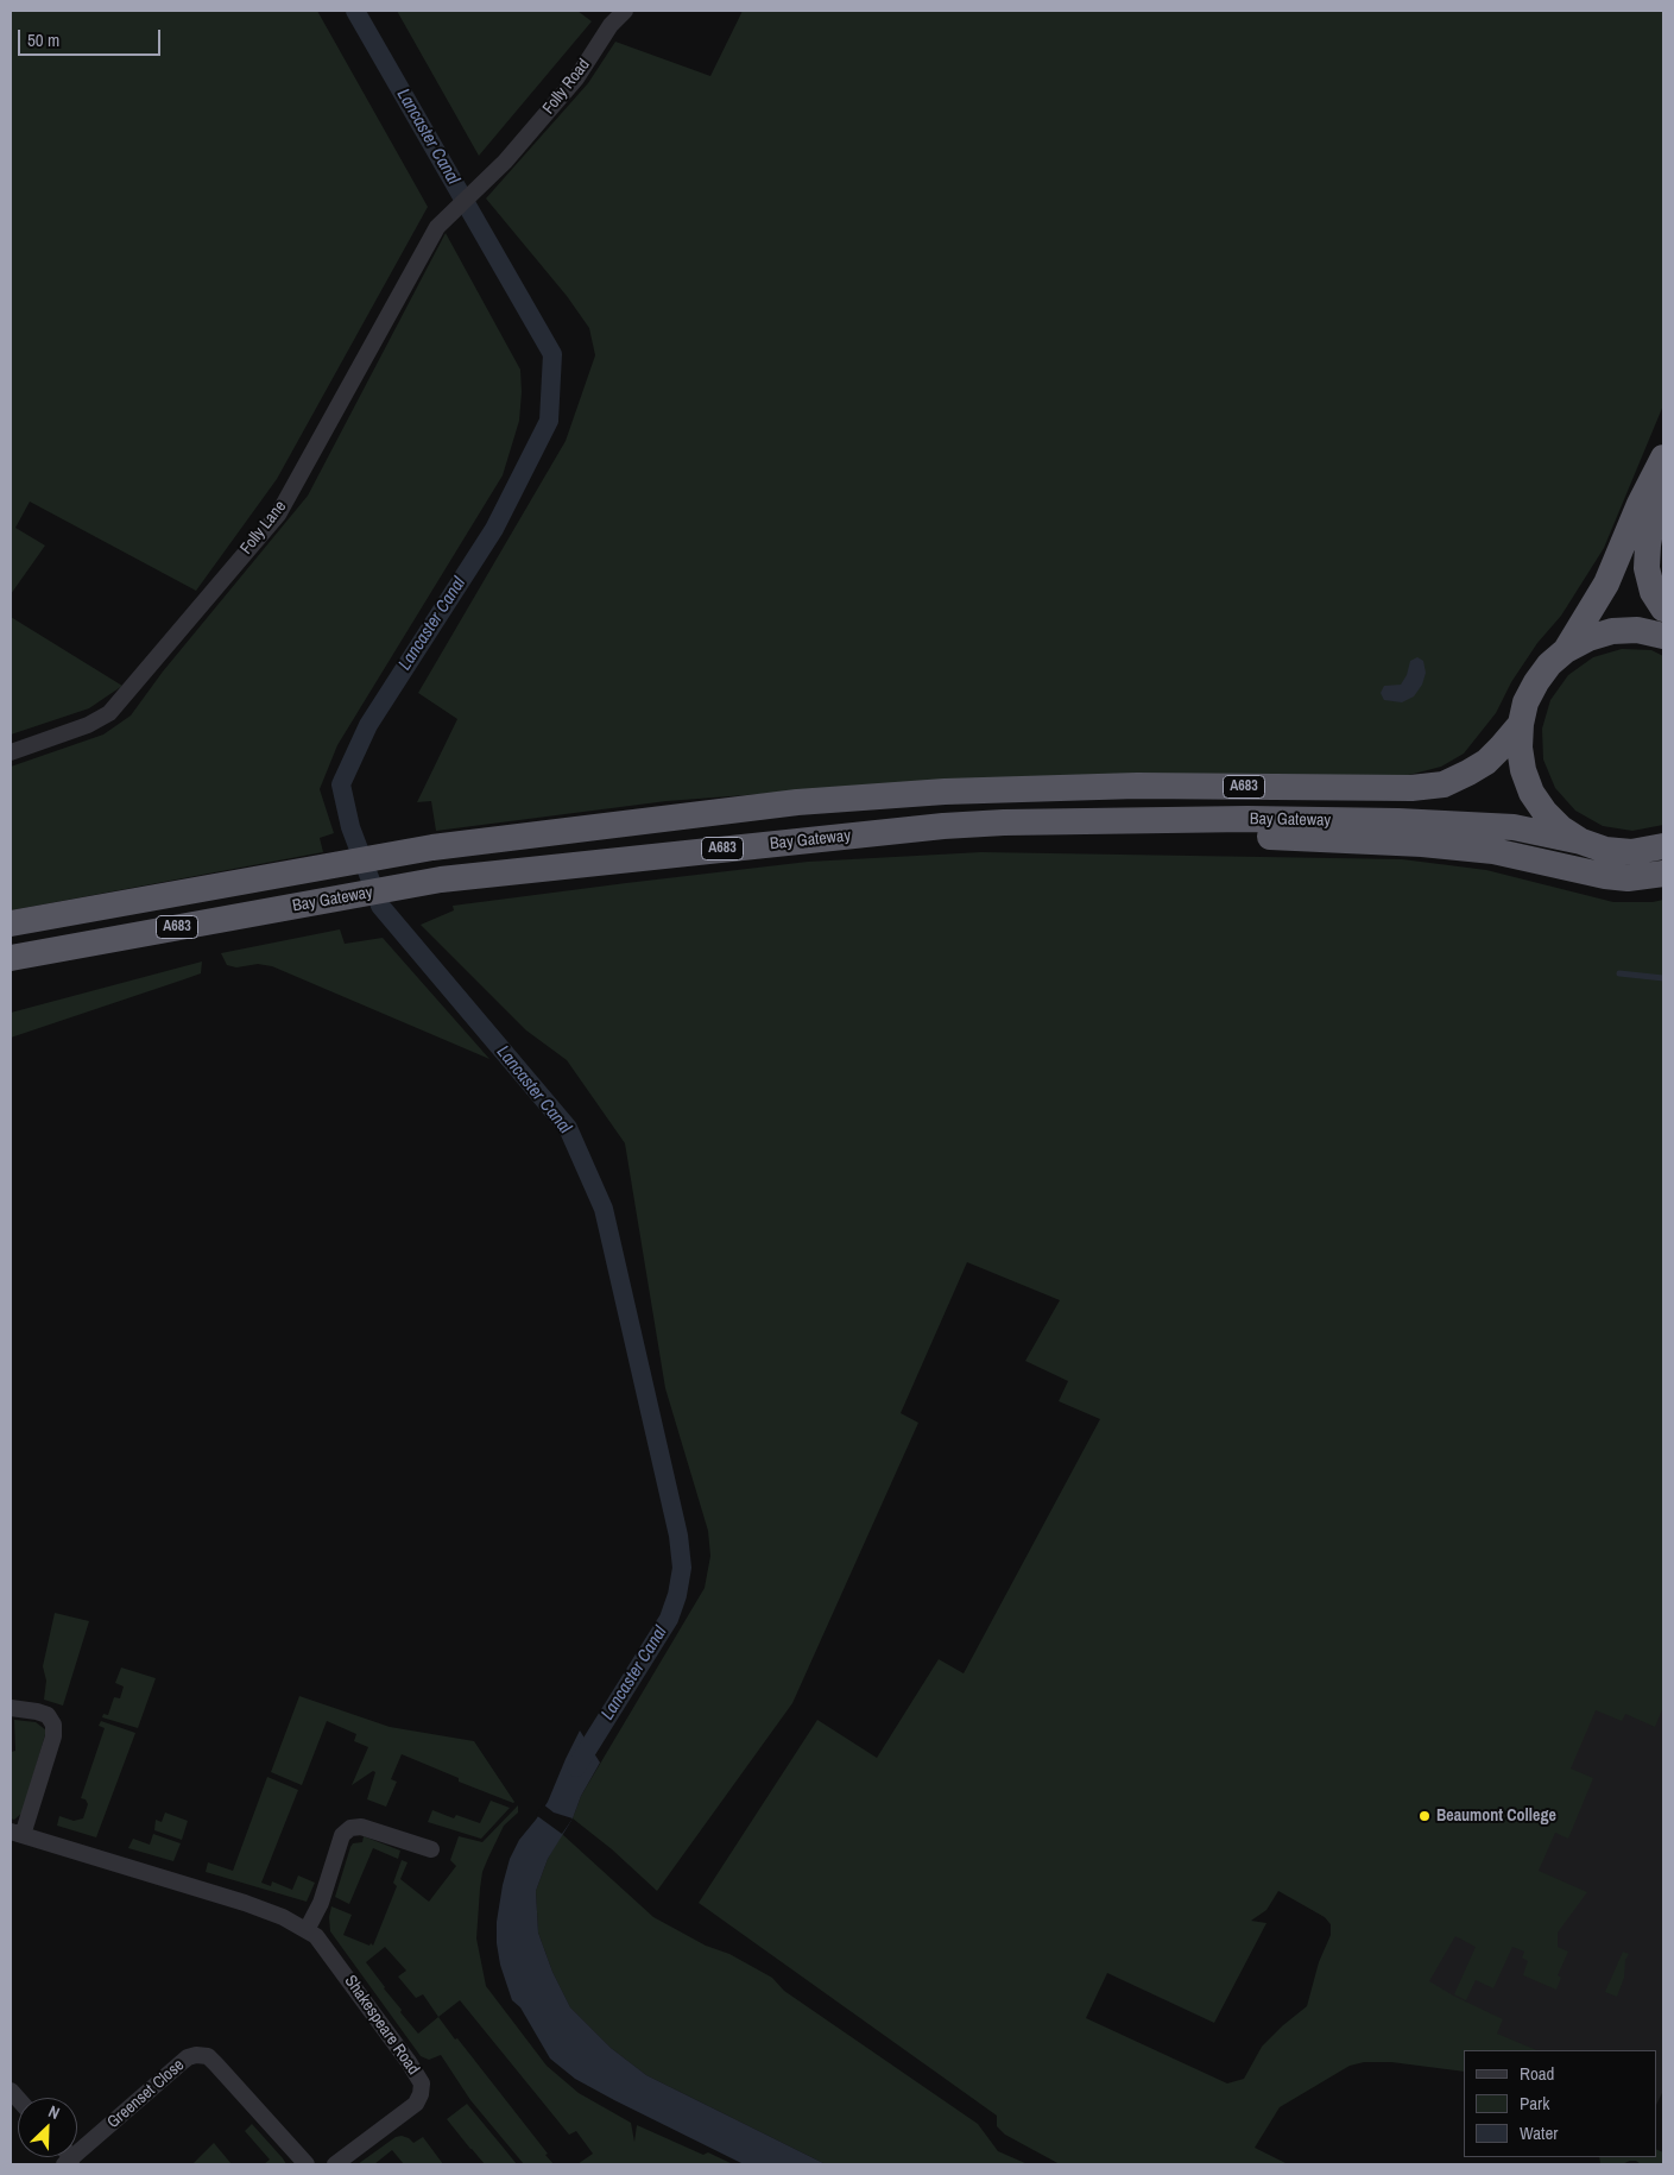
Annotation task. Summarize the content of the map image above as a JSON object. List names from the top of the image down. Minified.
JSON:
{"streets":{"highway":["A683","Bay Gateway"],"street":["Folly Road","Folly Lane","Shakespeare Road","Greenset Close"]},"crossings":[["Folly Road","Folly Lane"]],"water":["Lancaster Canal"],"places":["Beaumont College"],"legend":["Road","Park","Water"],"scale_bar":"50 m","north":"top right"}
